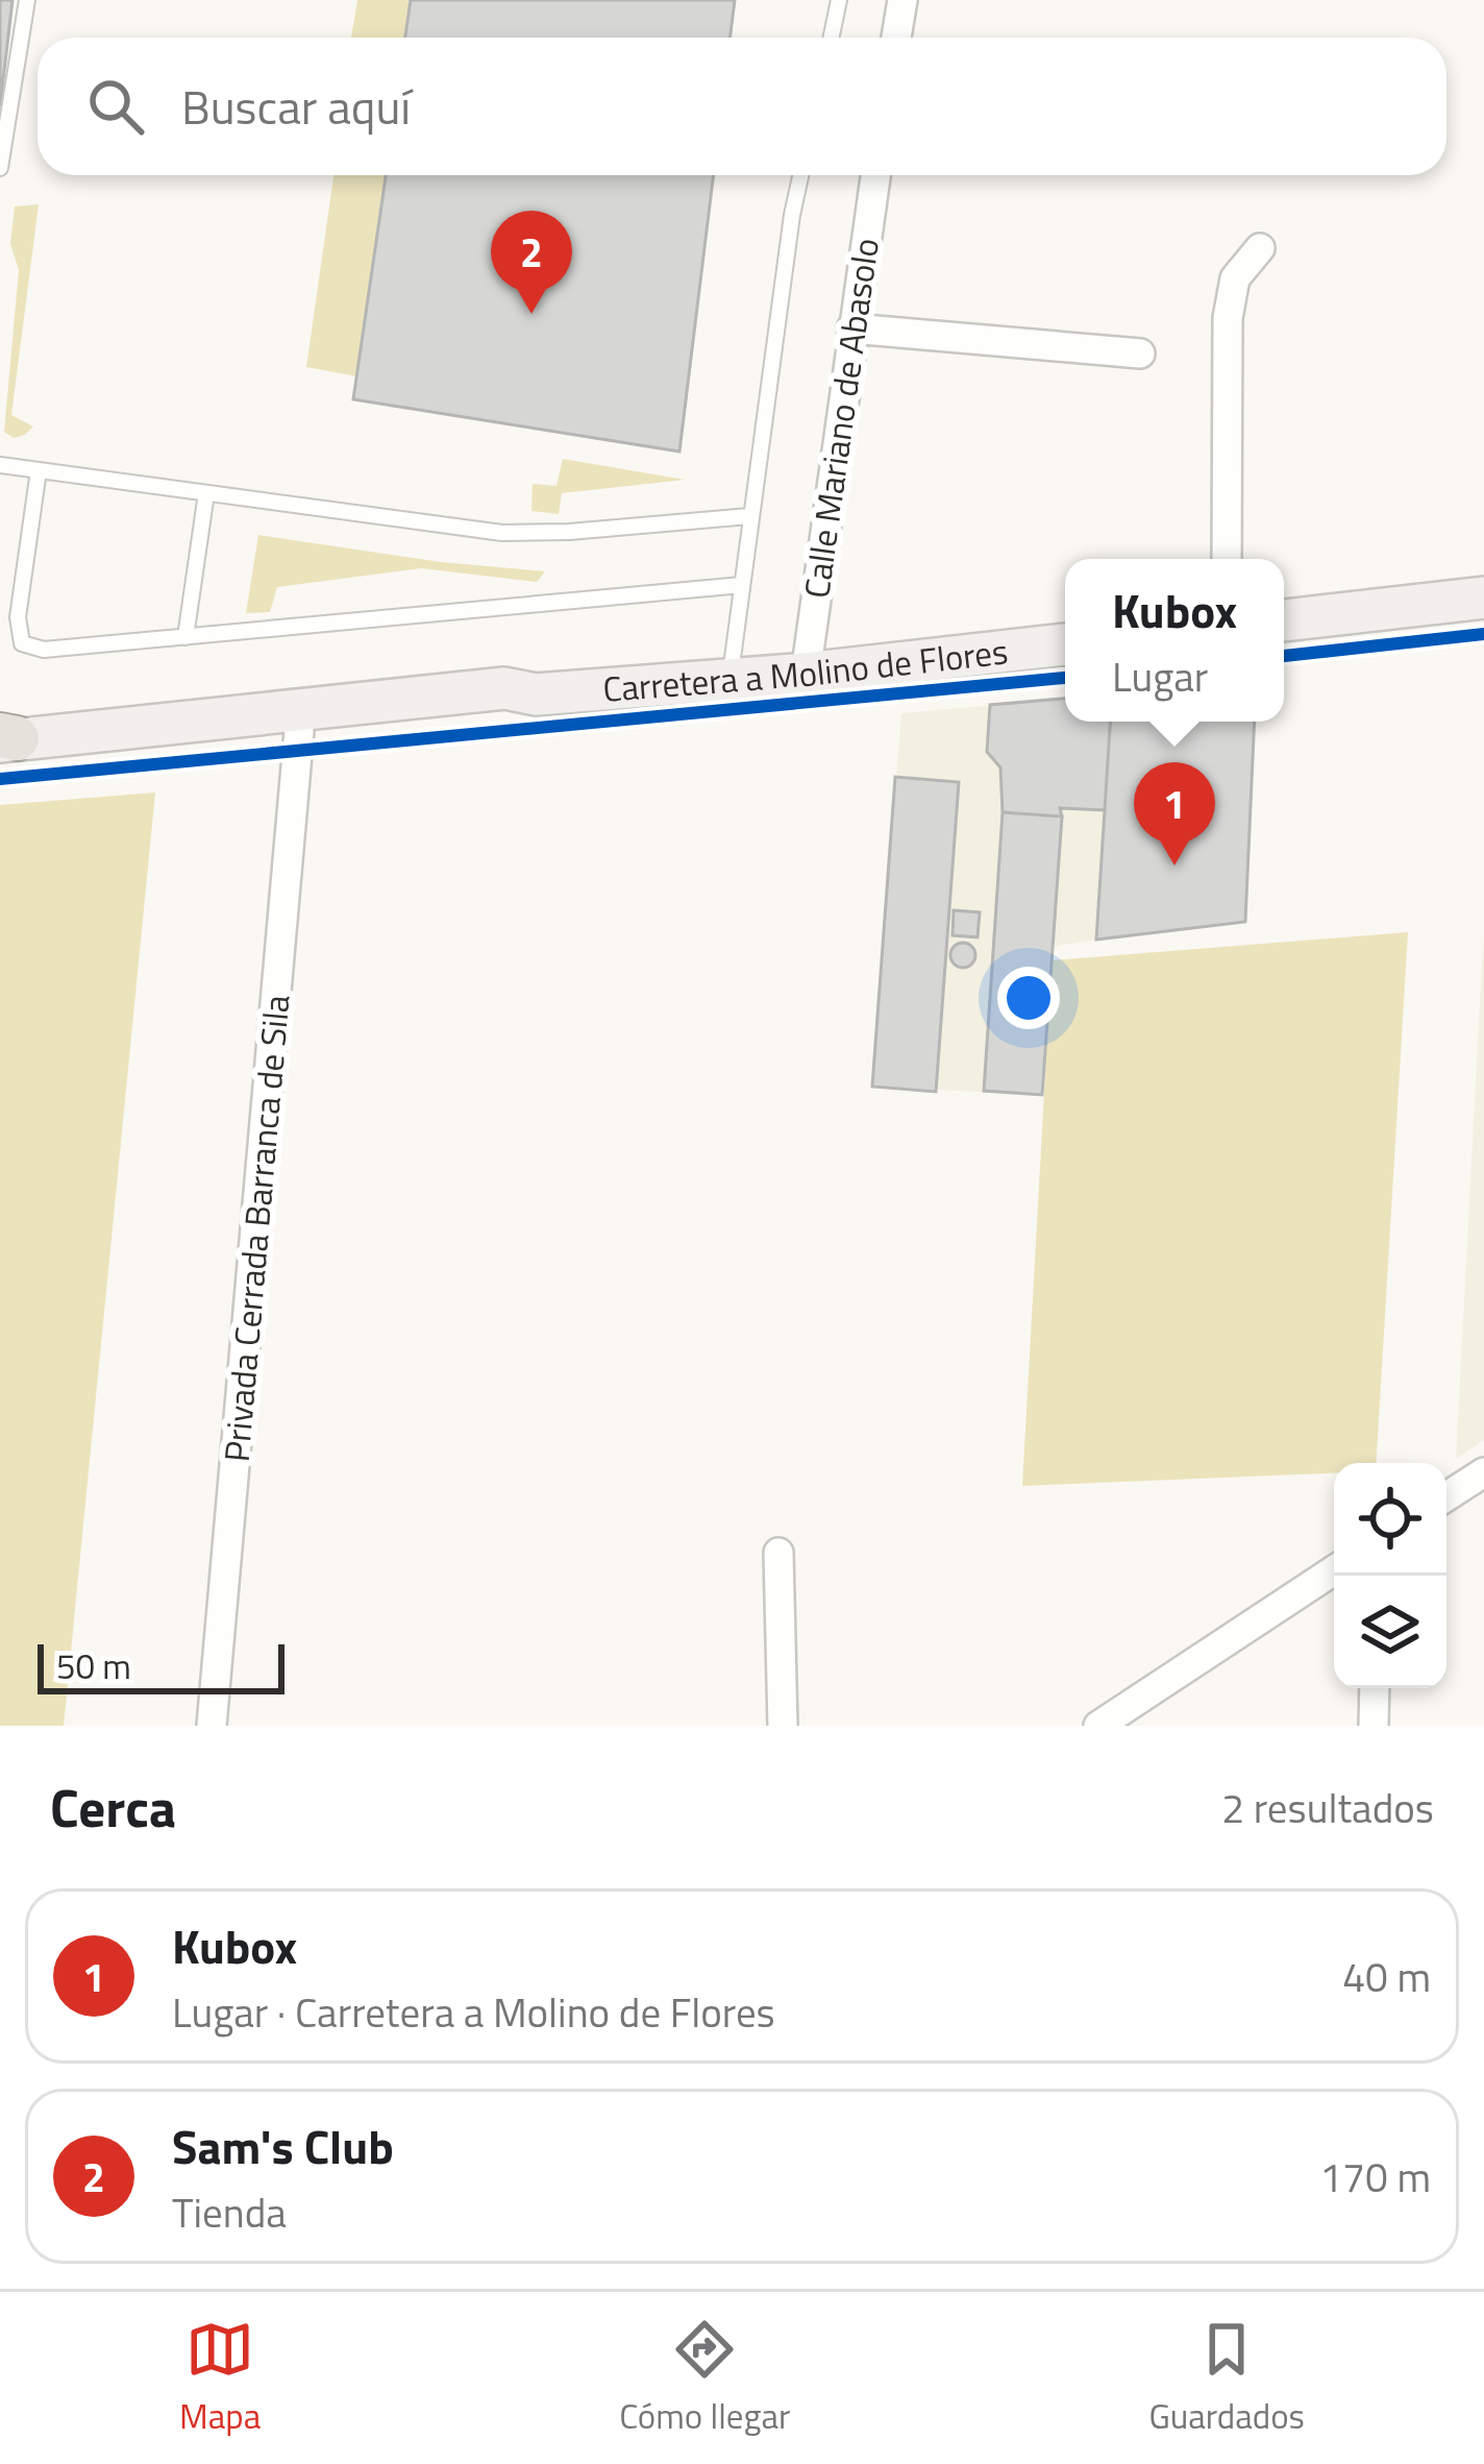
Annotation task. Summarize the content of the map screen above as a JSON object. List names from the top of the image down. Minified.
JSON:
{"streets":{"main road":["Carretera a Molino de Flores"],"street":["Calle Mariano de Abasolo","Privada Cerrada Barranca de Sila"]},"crossings":[["Calle Mariano de Abasolo","Carretera a Molino de Flores"],["Carretera a Molino de Flores","Privada Cerrada Barranca de Sila"]],"scale_bar":"50 m","page":{"search":"Buscar aquí","pins":["2","1"],"popup":["Kubox","Lugar"],"scale":"50 m","heading":["Cerca","2 resultados"],"list":[{"mark":"1","name":"Kubox","note":"Lugar · Carretera a Molino de Flores","value":"40 m"},{"mark":"2","name":"Sam's Club","note":"Tienda","value":"170 m"}],"nav":["Mapa","Cómo llegar","Guardados"]}}
